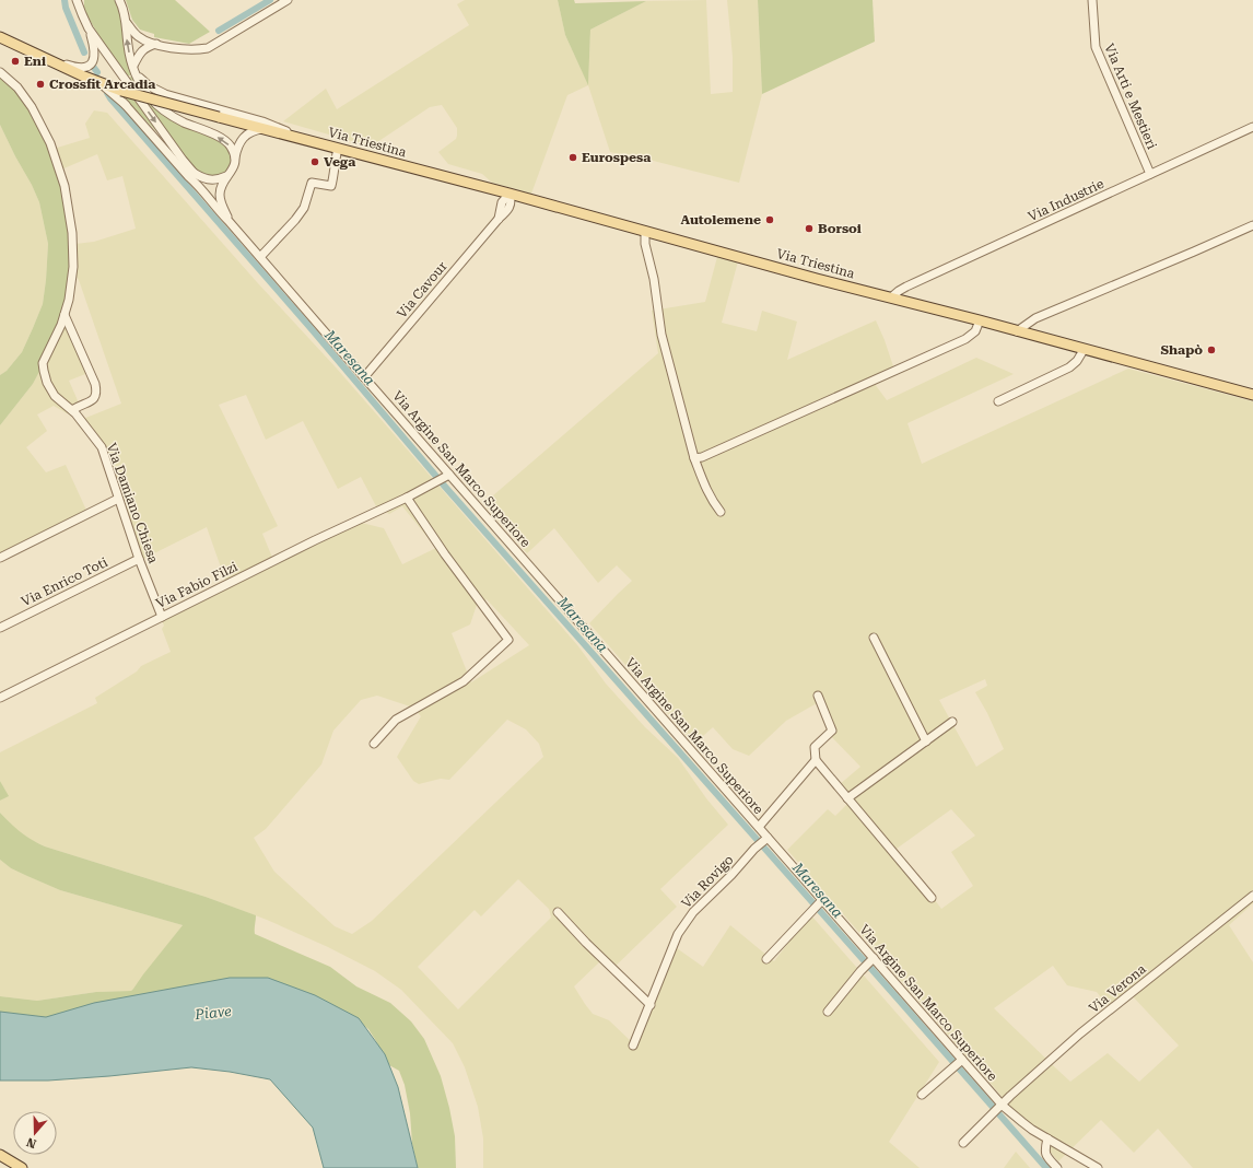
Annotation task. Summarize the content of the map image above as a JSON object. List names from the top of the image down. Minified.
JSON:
{"streets":{"main road":["Via Triestina"],"street":["Via Arti e Mestieri","Via Industrie","Via Cavour","Via Argine San Marco Superiore","Via Damiano Chiesa","Via Enrico Toti","Via Fabio Filzi","Via Rovigo","Via Verona"]},"crossings":[["Via Arti e Mestieri","Via Industrie"],["Via Triestina","Via Industrie"],["Via Triestina","Via Cavour"],["Via Cavour","Via Argine San Marco Superiore"],["Via Argine San Marco Superiore","Via Fabio Filzi"],["Via Argine San Marco Superiore","Via Rovigo"],["Via Argine San Marco Superiore","Via Verona"],["Via Damiano Chiesa","Via Enrico Toti"],["Via Damiano Chiesa","Via Fabio Filzi"]],"water":["Maresana","Piave"],"places":["Eni","Crossfit Arcadia","Eurospesa","Vega","Autolemene","Borsoi","Shapò"],"north":"bottom"}
